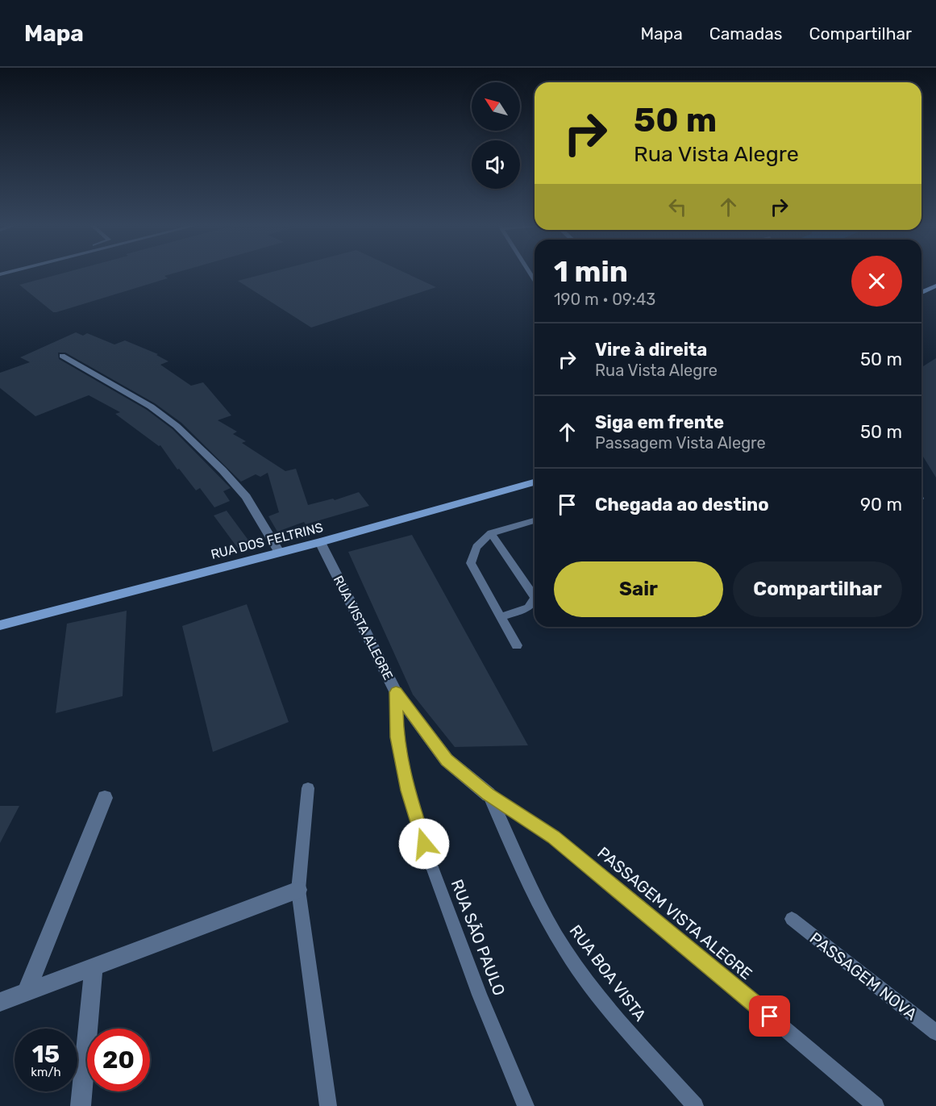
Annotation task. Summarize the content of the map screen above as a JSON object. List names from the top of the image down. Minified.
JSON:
{"streets":{"street":["RUA DOS FELTRINS","RUA VISTA ALEGRE"],"lane":["PASSAGEM VISTA ALEGRE","RUA SÃO PAULO","RUA BOA VISTA","PASSAGEM NOVA"]},"crossings":[["RUA DOS FELTRINS","RUA VISTA ALEGRE"],["RUA VISTA ALEGRE","PASSAGEM VISTA ALEGRE"],["RUA VISTA ALEGRE","RUA SÃO PAULO"],["RUA VISTA ALEGRE","RUA BOA VISTA"],["PASSAGEM VISTA ALEGRE","RUA BOA VISTA"]],"north":"top left","page":{"header":"Mapa","nav":["Mapa","Camadas","Compartilhar"],"turn":["50 m","Rua Vista Alegre"],"heading":["1 min","190 m · 09:43"],"list":[{"name":"Vire à direita","note":"Rua Vista Alegre","value":"50 m"},{"name":"Siga em frente","note":"Passagem Vista Alegre","value":"50 m"},{"name":"Chegada ao destino","value":"90 m"}],"buttons":["Sair","Compartilhar"],"speed":"15 km/h","limit":"20"}}
